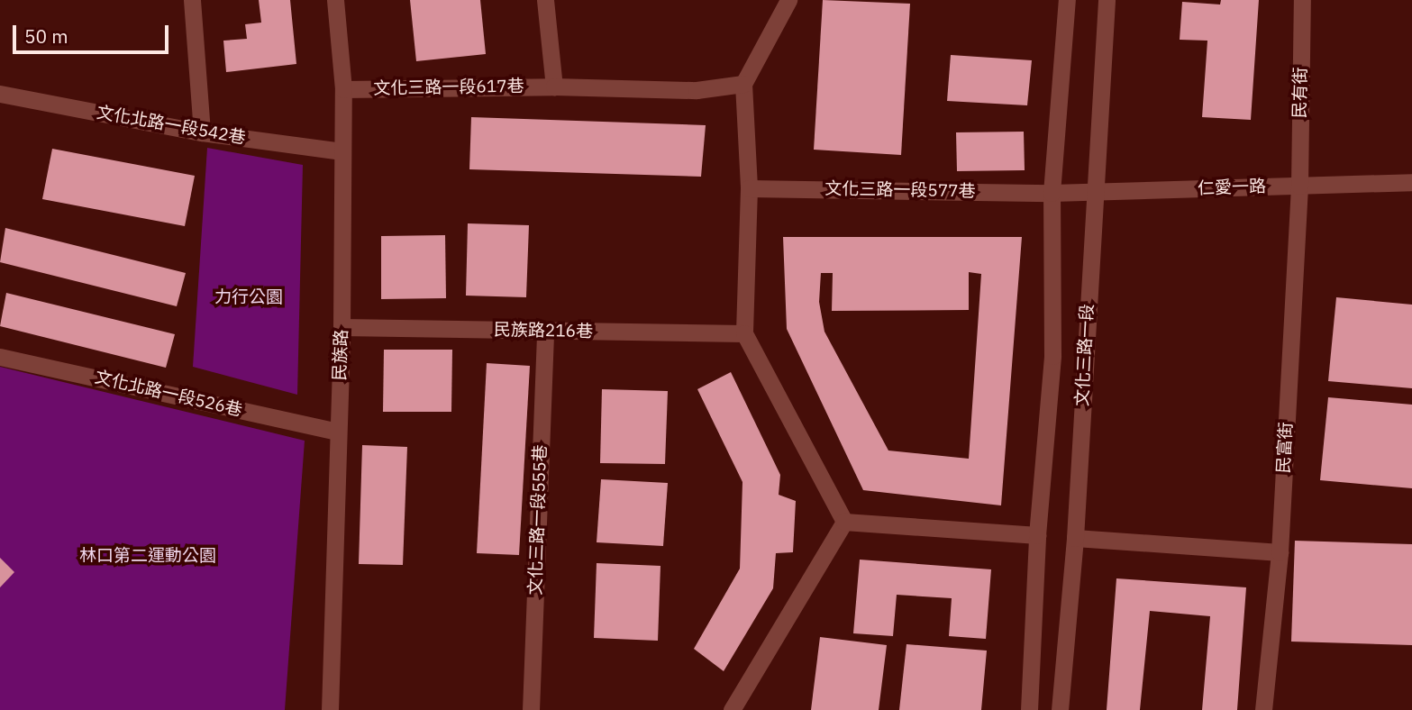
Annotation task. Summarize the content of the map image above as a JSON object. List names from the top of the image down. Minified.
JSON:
{"streets":{"street":["文化三路一段617巷","民有街","文化北路一段542巷","仁愛一路","文化三路一段577巷","民族路216巷","民族路","文化三路一段","文化北路一段526巷","民富街","文化三路一段555巷"]},"crossings":[["文化三路一段617巷","民族路"],["民有街","仁愛一路"],["民有街","民富街"],["文化北路一段542巷","民族路"],["仁愛一路","文化三路一段577巷"],["仁愛一路","文化三路一段"],["仁愛一路","民富街"],["文化三路一段577巷","文化三路一段"],["民族路216巷","民族路"],["民族路216巷","文化三路一段555巷"],["民族路","文化北路一段526巷"]],"parks":["力行公園","林口第二運動公園"],"scale_bar":"50 m"}
